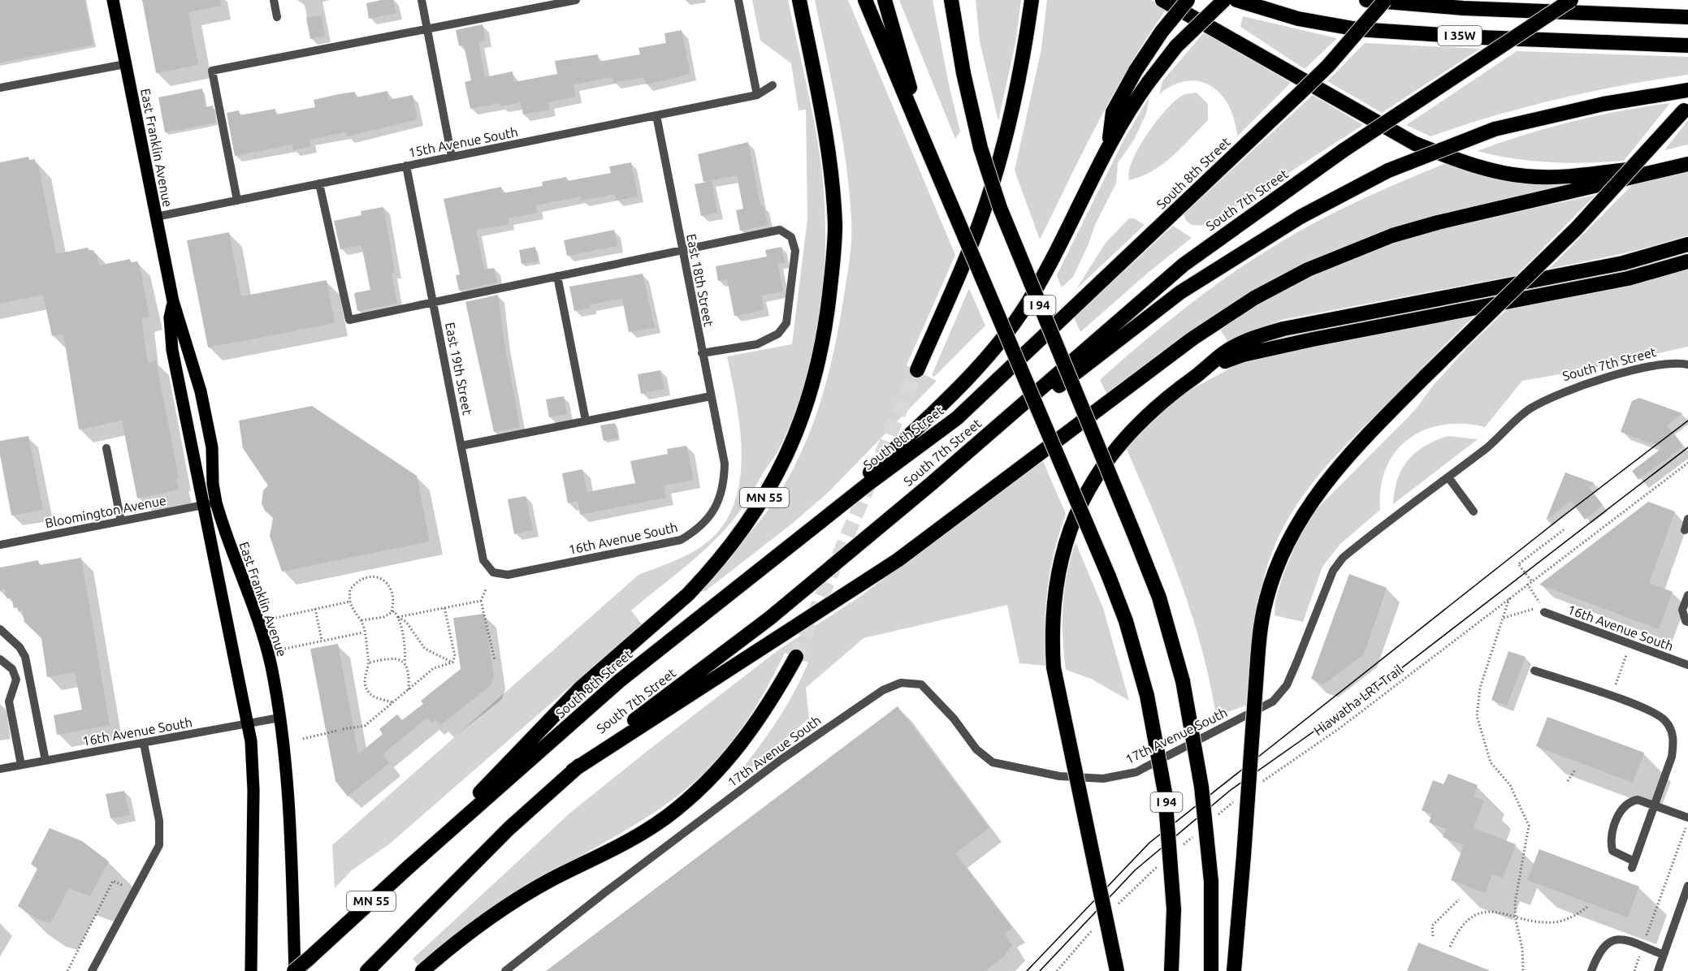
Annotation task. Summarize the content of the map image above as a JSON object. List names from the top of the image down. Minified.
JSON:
{"streets":{"highway":["I 35W","South 8th Street","South 7th Street","I 94","MN 55"],"main road":["East Franklin Avenue"],"street":["15th Avenue South","East 18th Street","East 19th Street","Bloomington Avenue","16th Avenue South","17th Avenue South"],"path":["Hiawatha LRT Trail"]},"crossings":[["15th Avenue South","East Franklin Avenue"],["15th Avenue South","East 18th Street"],["15th Avenue South","East 19th Street"],["East Franklin Avenue","MN 55"],["East Franklin Avenue","Bloomington Avenue"],["East Franklin Avenue","16th Avenue South"],["South 8th Street","MN 55"],["South 7th Street","17th Avenue South"],["East 18th Street","16th Avenue South"],["East 19th Street","16th Avenue South"]]}
